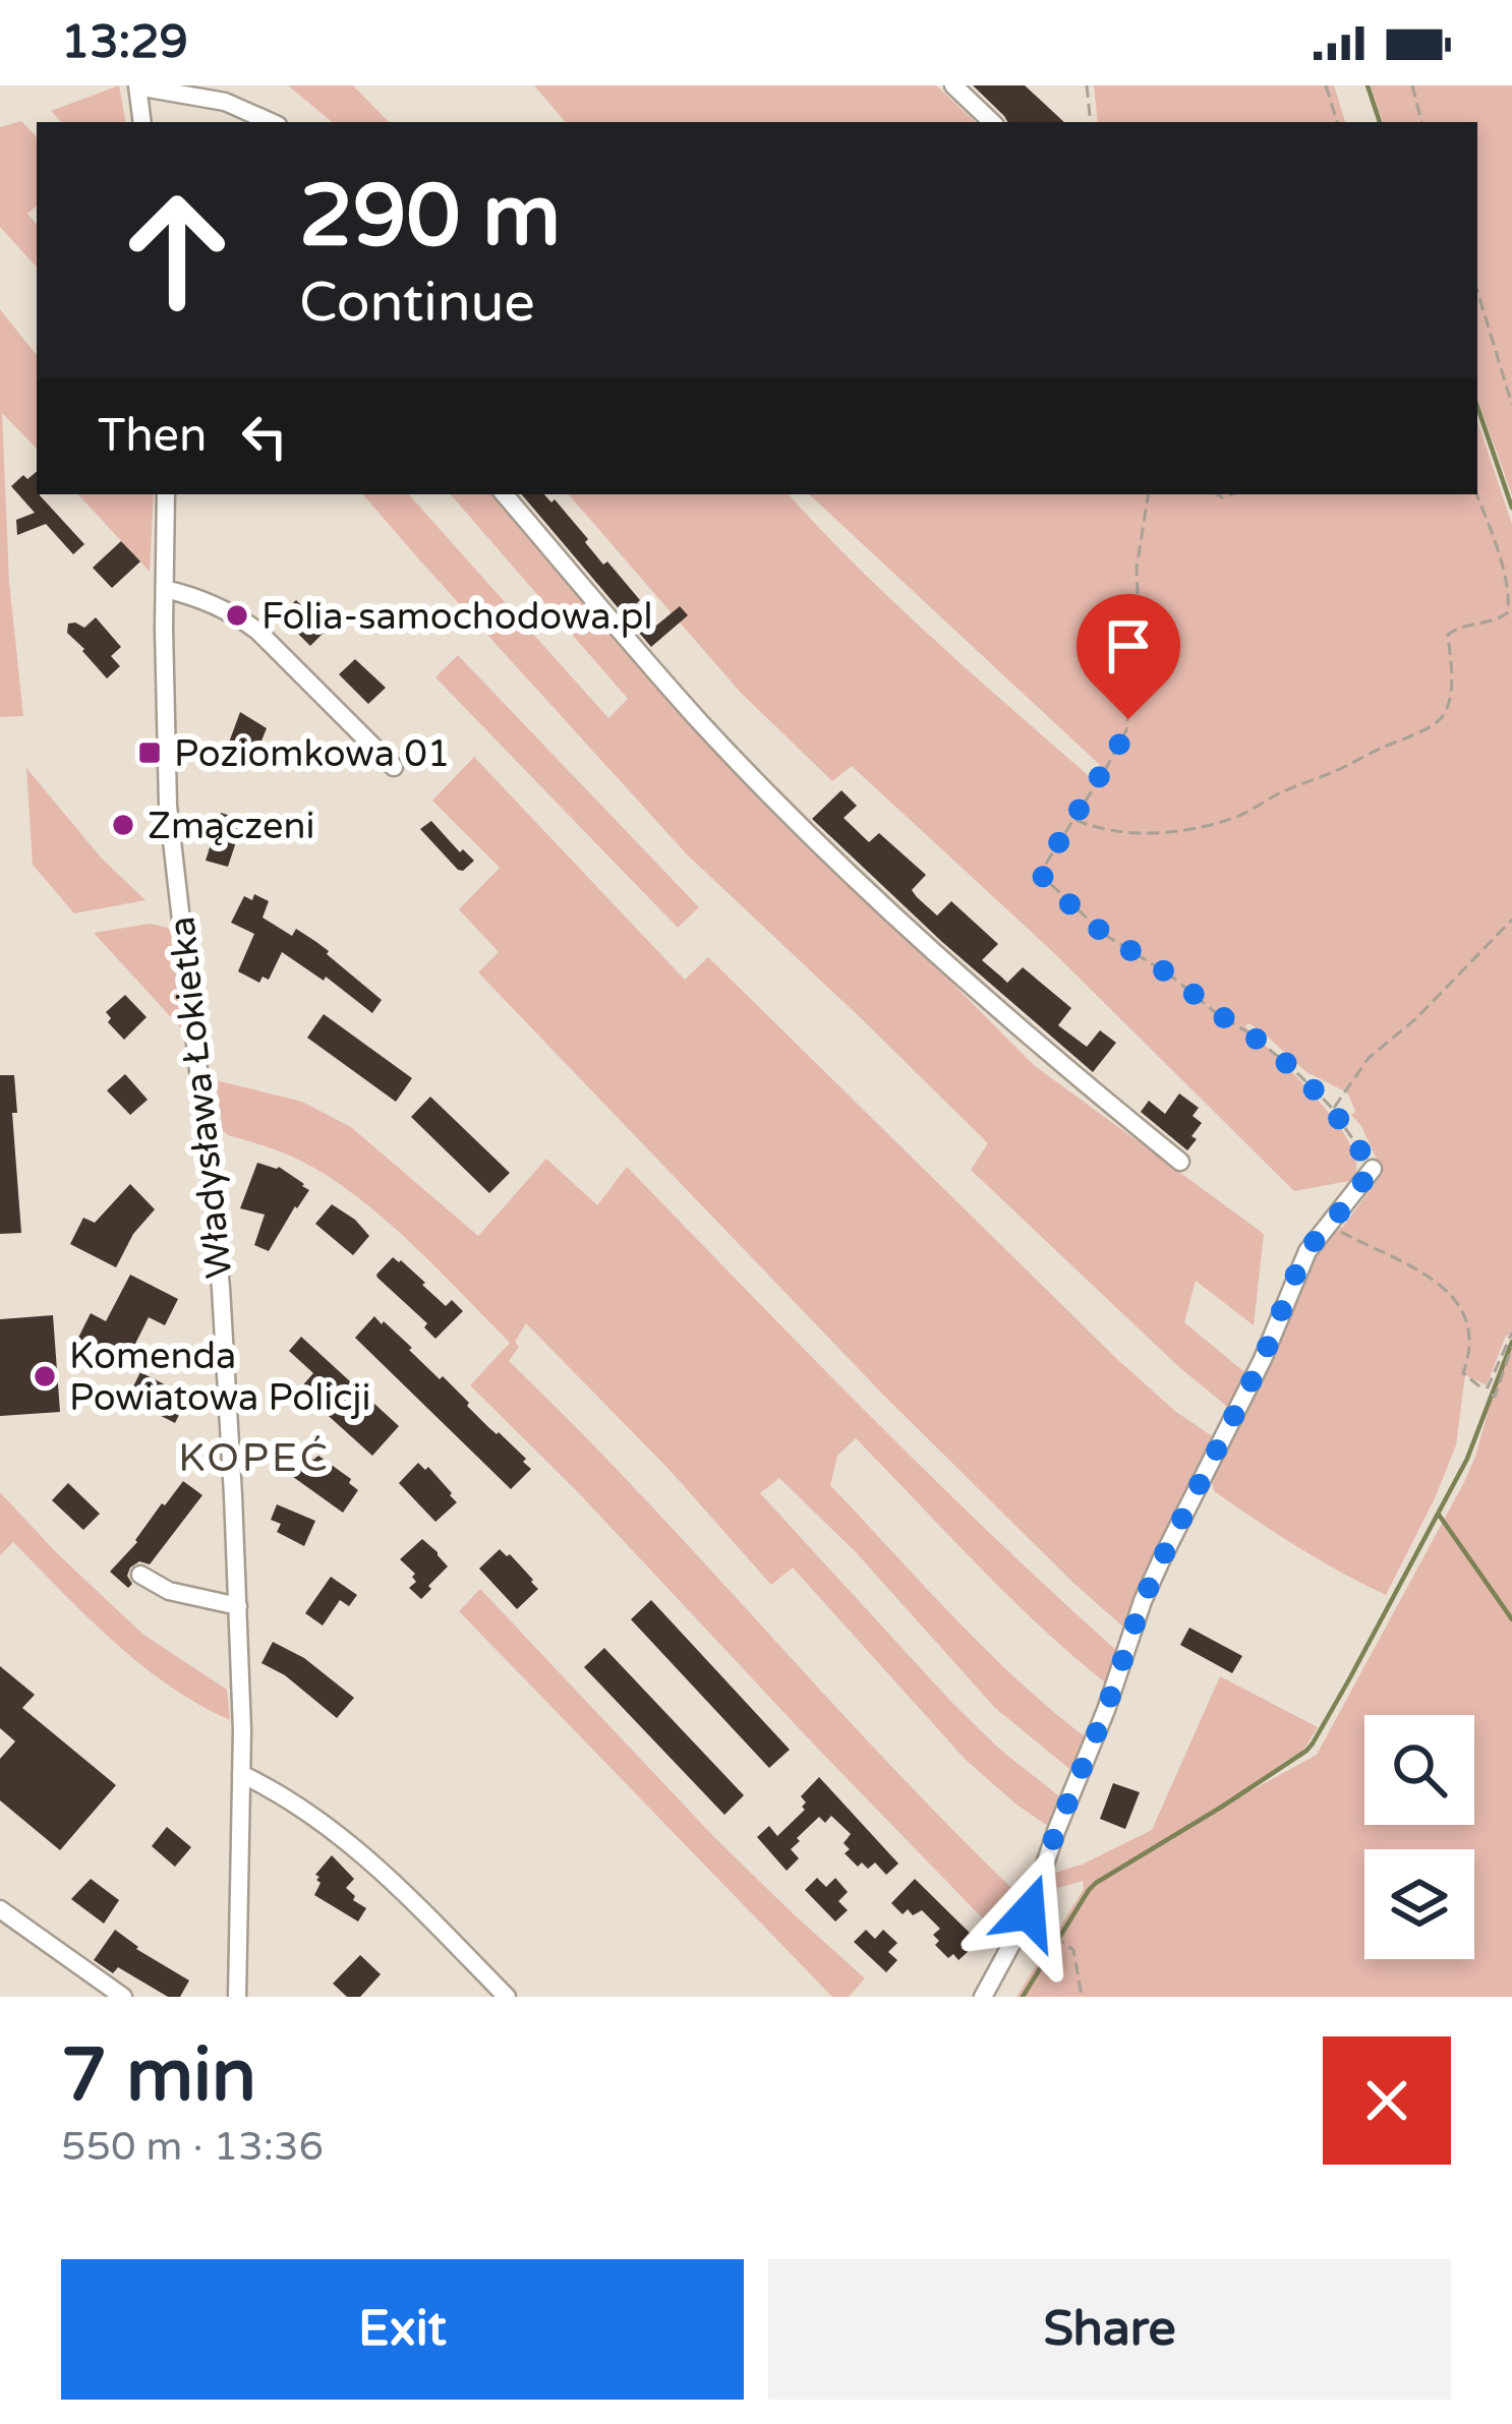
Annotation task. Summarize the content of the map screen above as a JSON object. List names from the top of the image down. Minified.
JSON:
{"streets":{"street":["Władysława Łokietka"]},"districts":["KOPEĆ"],"places":{"other":["Folia-samochodowa.pl","Zmączeni","Komenda Powiatowa Policji"],"transit":["Poziomkowa 01"]},"page":{"status":"13:29","turn":["290 m","Continue"],"then":"Then","heading":["7 min","550 m · 13:36"],"buttons":["Exit","Share"]}}
